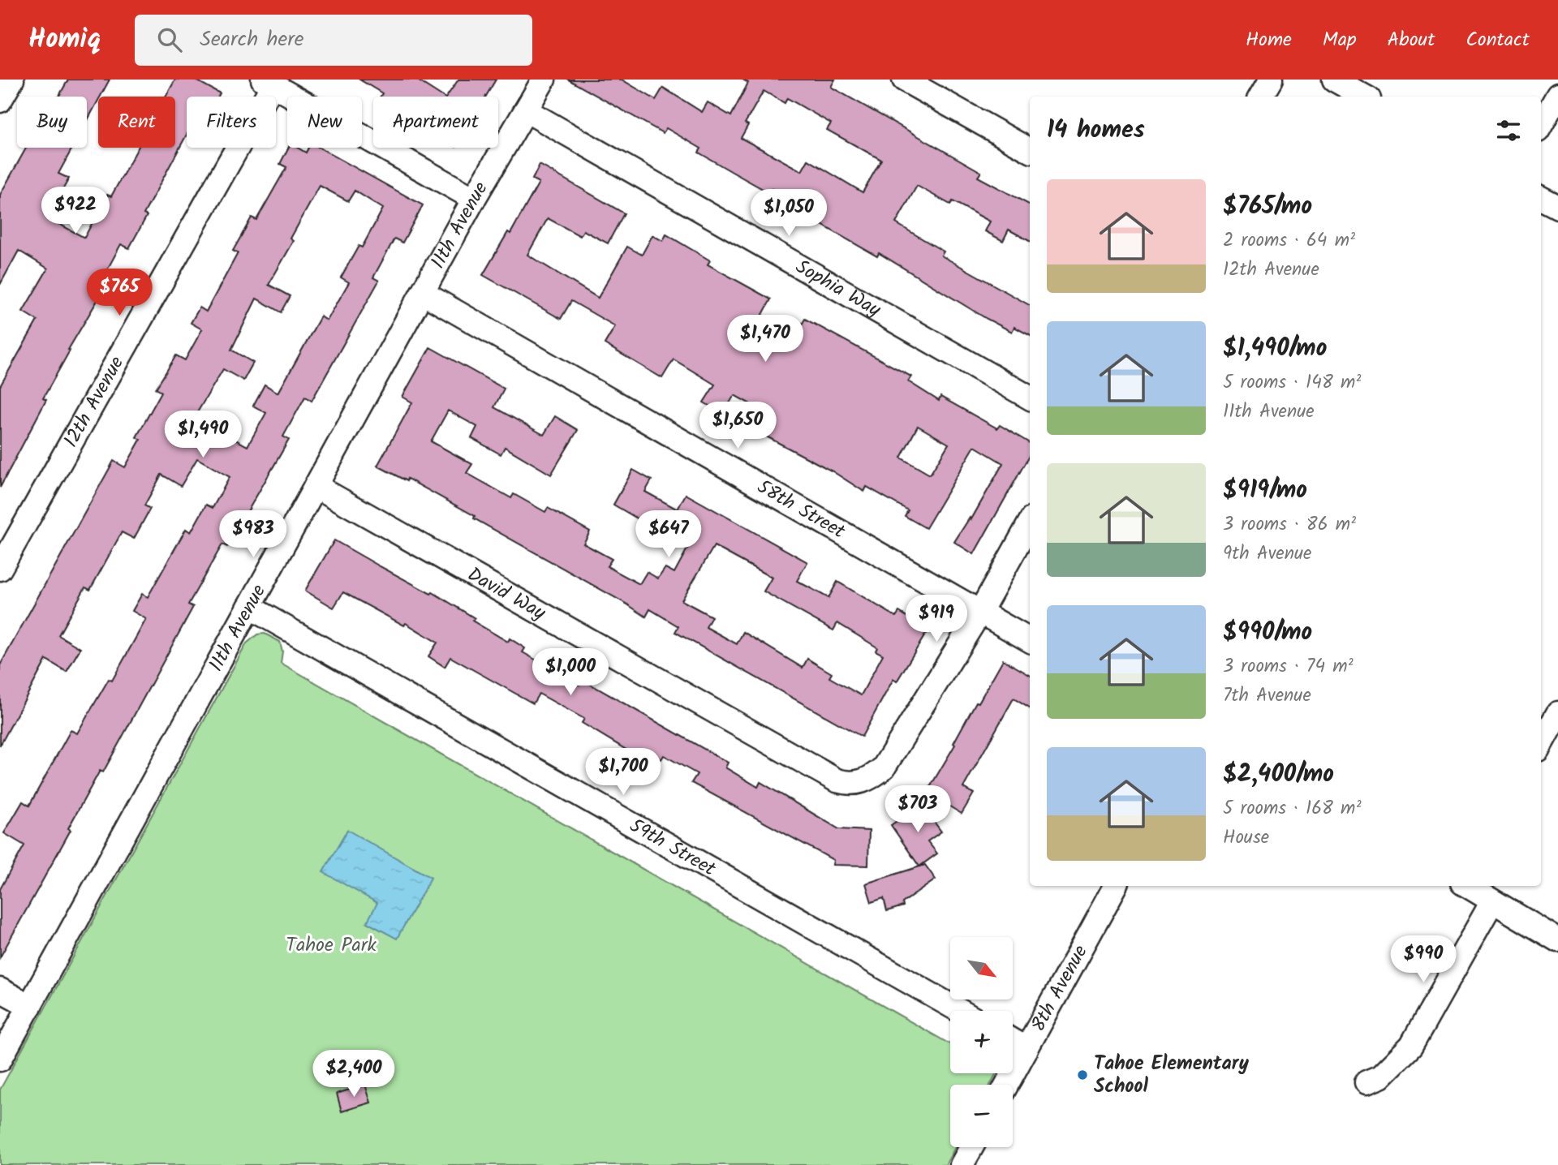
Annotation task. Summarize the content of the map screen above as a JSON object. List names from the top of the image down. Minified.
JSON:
{"streets":{"street":["11th Avenue","Sophia Way","12th Avenue","58th Street","David Way","59th Street","8th Avenue"]},"crossings":[["11th Avenue","Sophia Way"],["11th Avenue","58th Street"],["11th Avenue","David Way"],["11th Avenue","59th Street"],["58th Street","David Way"]],"parks":["Tahoe Park"],"places":["Tahoe Elementary School"],"north":"bottom right","page":{"header":"Homiq","search":"Search here","nav":["Home","Map","About","Contact"],"chip":["Buy","Rent","Filters","New","Apartment"],"heading":"14 homes","list":[{"name":"$765/mo","note":"2 rooms · 64 m² · 12th Avenue"},{"name":"$1,490/mo","note":"5 rooms · 148 m² · 11th Avenue"},{"name":"$919/mo","note":"3 rooms · 86 m² · 9th Avenue"},{"name":"$990/mo","note":"3 rooms · 74 m² · 7th Avenue"},{"name":"$2,400/mo","note":"5 rooms · 168 m² · House"}],"price":["$922","$1,050","$765","$1,470","$1,650","$1,490","$983","$647","$919","$1,000","$1,700","$703","$990","$2,400"],"map_buttons":["+","−"]}}
